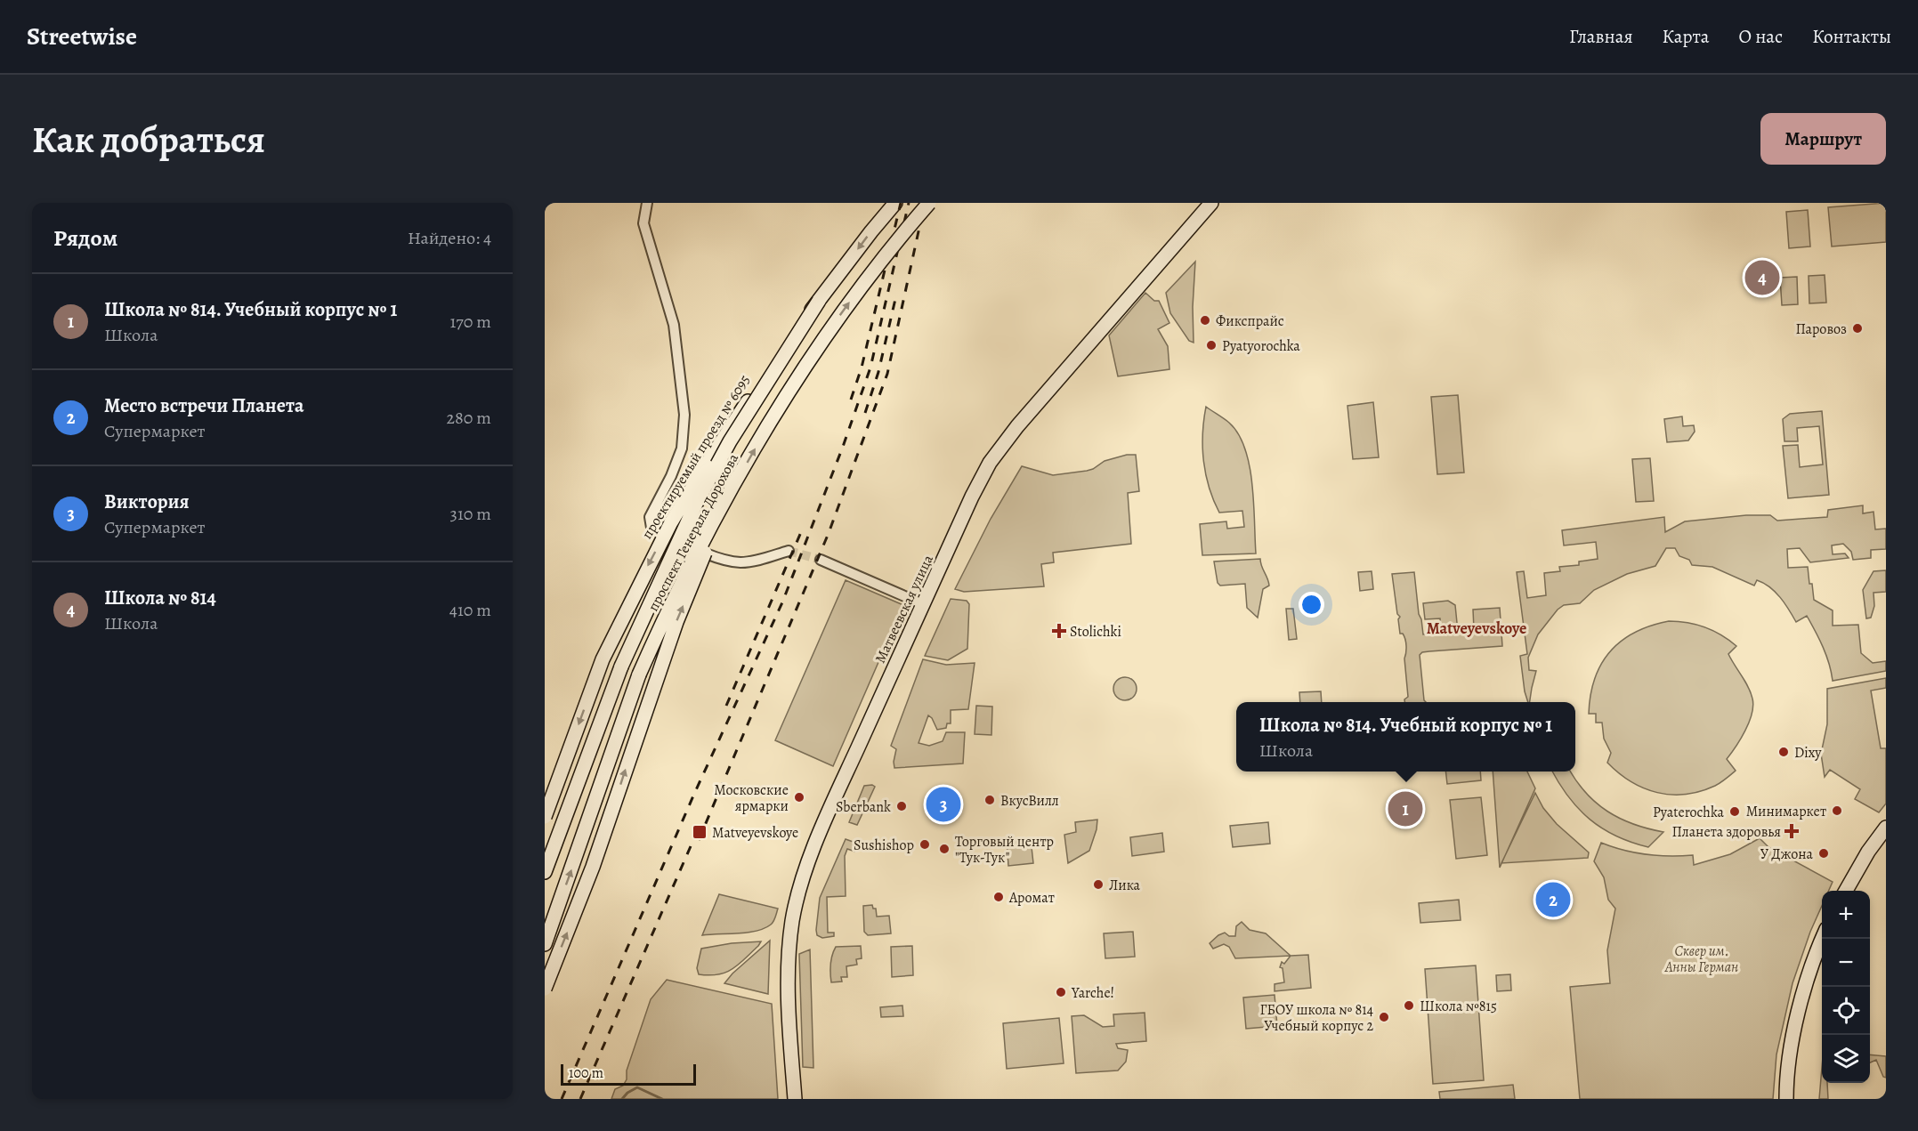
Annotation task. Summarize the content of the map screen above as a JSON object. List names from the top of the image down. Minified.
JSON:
{"streets":{"main road":["проектируемый проезд № 6095","проспект Генерала Дорохова","Матвеевская улица"]},"crossings":[["проектируемый проезд № 6095","проспект Генерала Дорохова"]],"districts":["Matveyevskoye"],"parks":["Сквер им. Анны Герман"],"places":{"other":["Фикспрайс","Паровоз","Pyatyorochka","Dixy","Московские ярмарки","ВкусВилл","Sberbank","Минимаркет","Pyaterochka","Sushishop","Торговый центр \"Тук-Тук\"","У Джона","Лика","Аромат","Yarche!","Школа №815","ГБОУ школа № 814 Учебный корпус 2"],"health":["Stolichki","Планета здоровья"],"transit":["Matveyevskoye"]},"scale_bar":"100 m","page":{"header":"Streetwise","nav":["Главная","Карта","О нас","Контакты"],"buttons":"Маршрут","title":"Как добраться","heading":["Рядом","Найдено: 4"],"pins":["4","3","1","2"],"list":[{"mark":"1","name":"Школа № 814. Учебный корпус № 1","note":"Школа","value":"170 m"},{"mark":"2","name":"Место встречи Планета","note":"Супермаркет","value":"280 m"},{"mark":"3","name":"Виктория","note":"Супермаркет","value":"310 m"},{"mark":"4","name":"Школа № 814","note":"Школа","value":"410 m"}],"popup":["Школа № 814. Учебный корпус № 1","Школа"],"map_buttons":["+","−"],"scale":"100 m"}}
